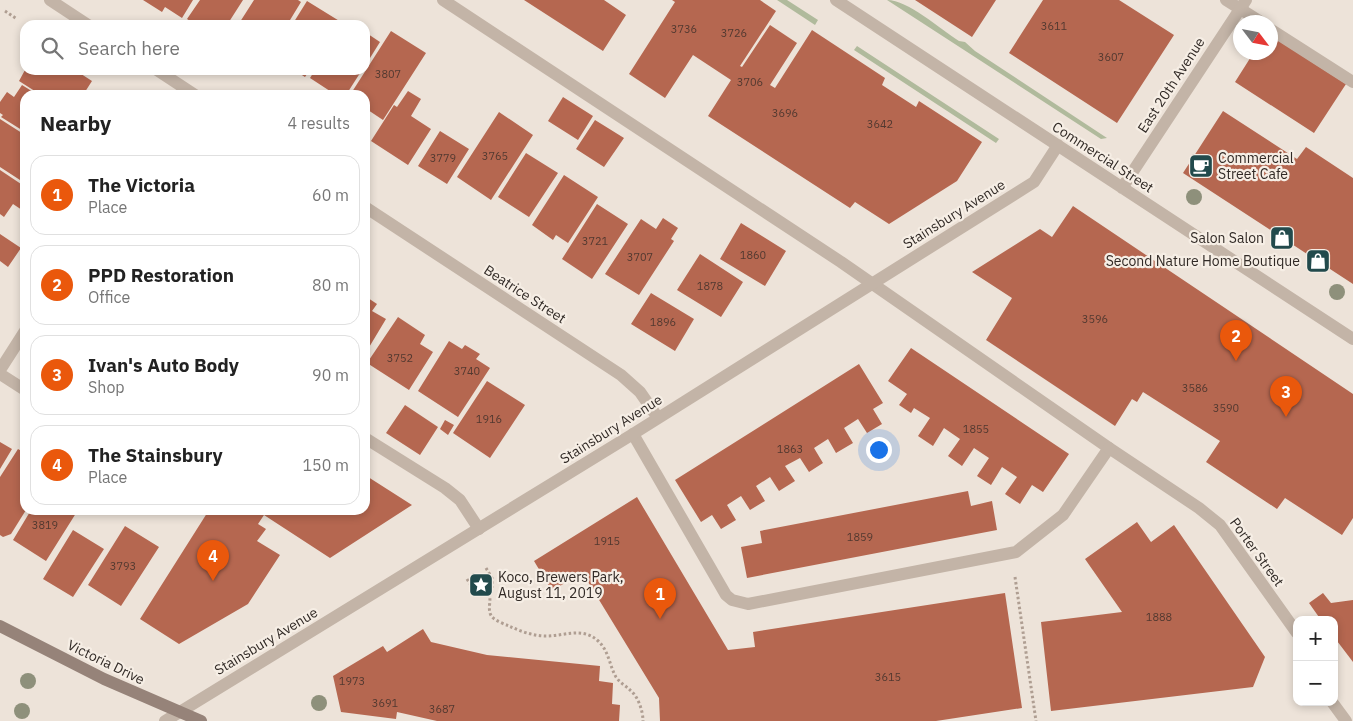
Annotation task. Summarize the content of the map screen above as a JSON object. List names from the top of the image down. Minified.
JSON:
{"streets":{"street":["East 20th Avenue","Commercial Street","Stainsbury Avenue","Beatrice Street","Porter Street","Victoria Drive"]},"crossings":[["East 20th Avenue","Commercial Street"],["Commercial Street","Stainsbury Avenue"],["Stainsbury Avenue","Beatrice Street"],["Stainsbury Avenue","Porter Street"],["Stainsbury Avenue","Victoria Drive"]],"places":{"cafe":["Commercial Street Cafe"],"shop":["Salon Salon","Second Nature Home Boutique"],"place":["Koco, Brewers Park, August 11, 2019"]},"house_numbers":["3611","3736","3726","3607","3807","3706","3696","3642","3765","3779","3721","1860","3707","1878","3596","1896","3752","3740","3586","3590","1916","1855","1863","3819","1859","1915","3793","1888","3615","1973","3691","3687"],"north":"bottom right","page":{"search":"Search here","heading":["Nearby","4 results"],"list":[{"mark":"1","name":"The Victoria","note":"Place","value":"60 m"},{"mark":"2","name":"PPD Restoration","note":"Office","value":"80 m"},{"mark":"3","name":"Ivan's Auto Body","note":"Shop","value":"90 m"},{"mark":"4","name":"The Stainsbury","note":"Place","value":"150 m"}],"pins":["2","3","4","1"],"map_buttons":["+","−"]}}
